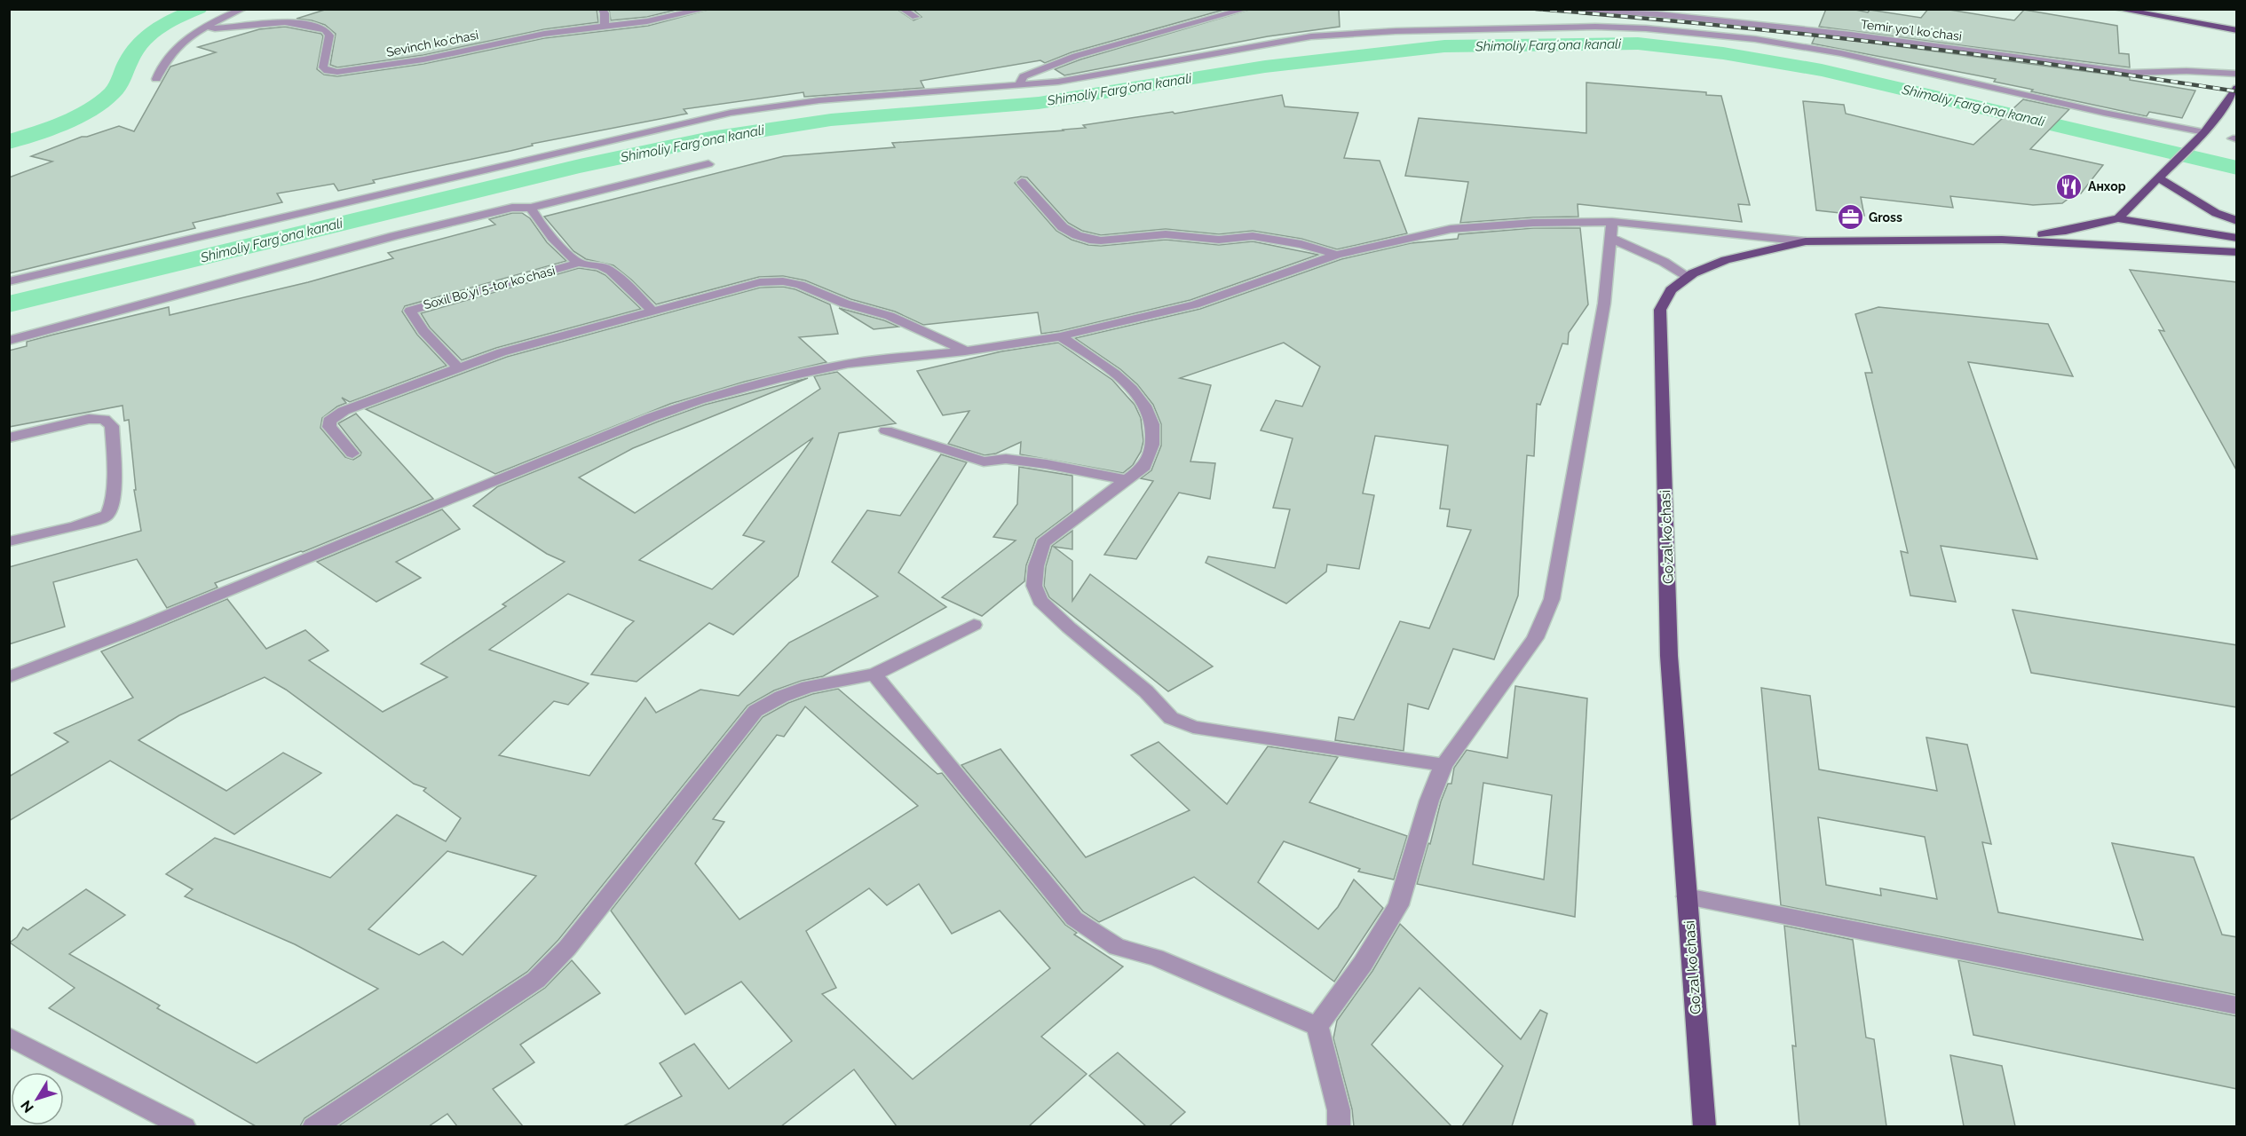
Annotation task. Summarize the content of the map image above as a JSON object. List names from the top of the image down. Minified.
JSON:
{"streets":{"main road":["Goʻzal koʻchasi"],"street":["Temir yoʻl koʻchasi","Sevinch koʻchasi","Soxil Boʻyi 5-tor koʻchasi"]},"water":["Shimoliy Fargʻona kanali"],"places":{"restaurant":["Анхор"],"office":["Gross"]},"north":"bottom left"}
